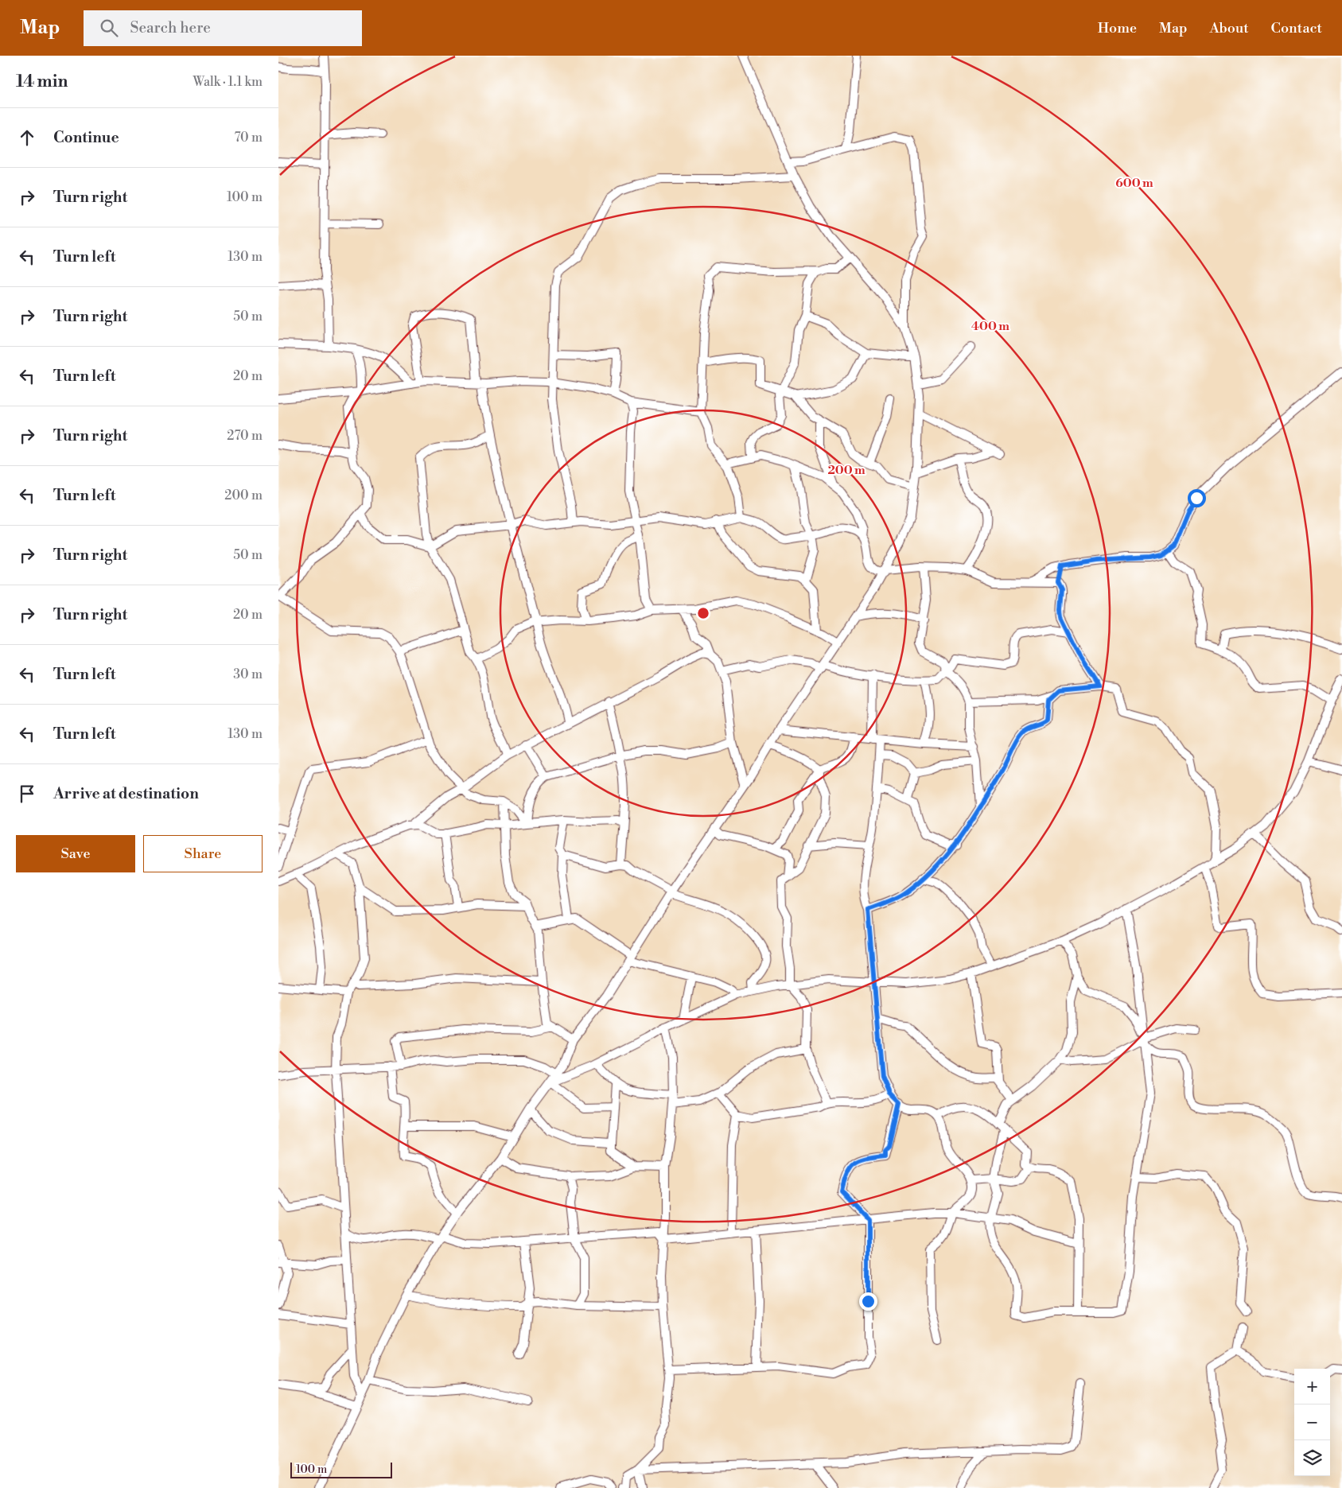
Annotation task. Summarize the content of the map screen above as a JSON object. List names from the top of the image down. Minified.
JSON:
{"scale_bar":"100 m","page":{"header":"Map","search":"Search here","nav":["Home","Map","About","Contact"],"heading":["14 min","Walk · 1.1 km"],"list":[["Continue","70 m"],["Turn right","100 m"],["Turn left","130 m"],["Turn right","50 m"],["Turn left","20 m"],["Turn right","270 m"],["Turn left","200 m"],["Turn right","50 m"],["Turn right","20 m"],["Turn left","30 m"],["Turn left","130 m"],"Arrive at destination"],"buttons":["Save","Share"],"map_buttons":["+","−"],"scale":"100 m"},"rings":["600 m","400 m","200 m"]}
